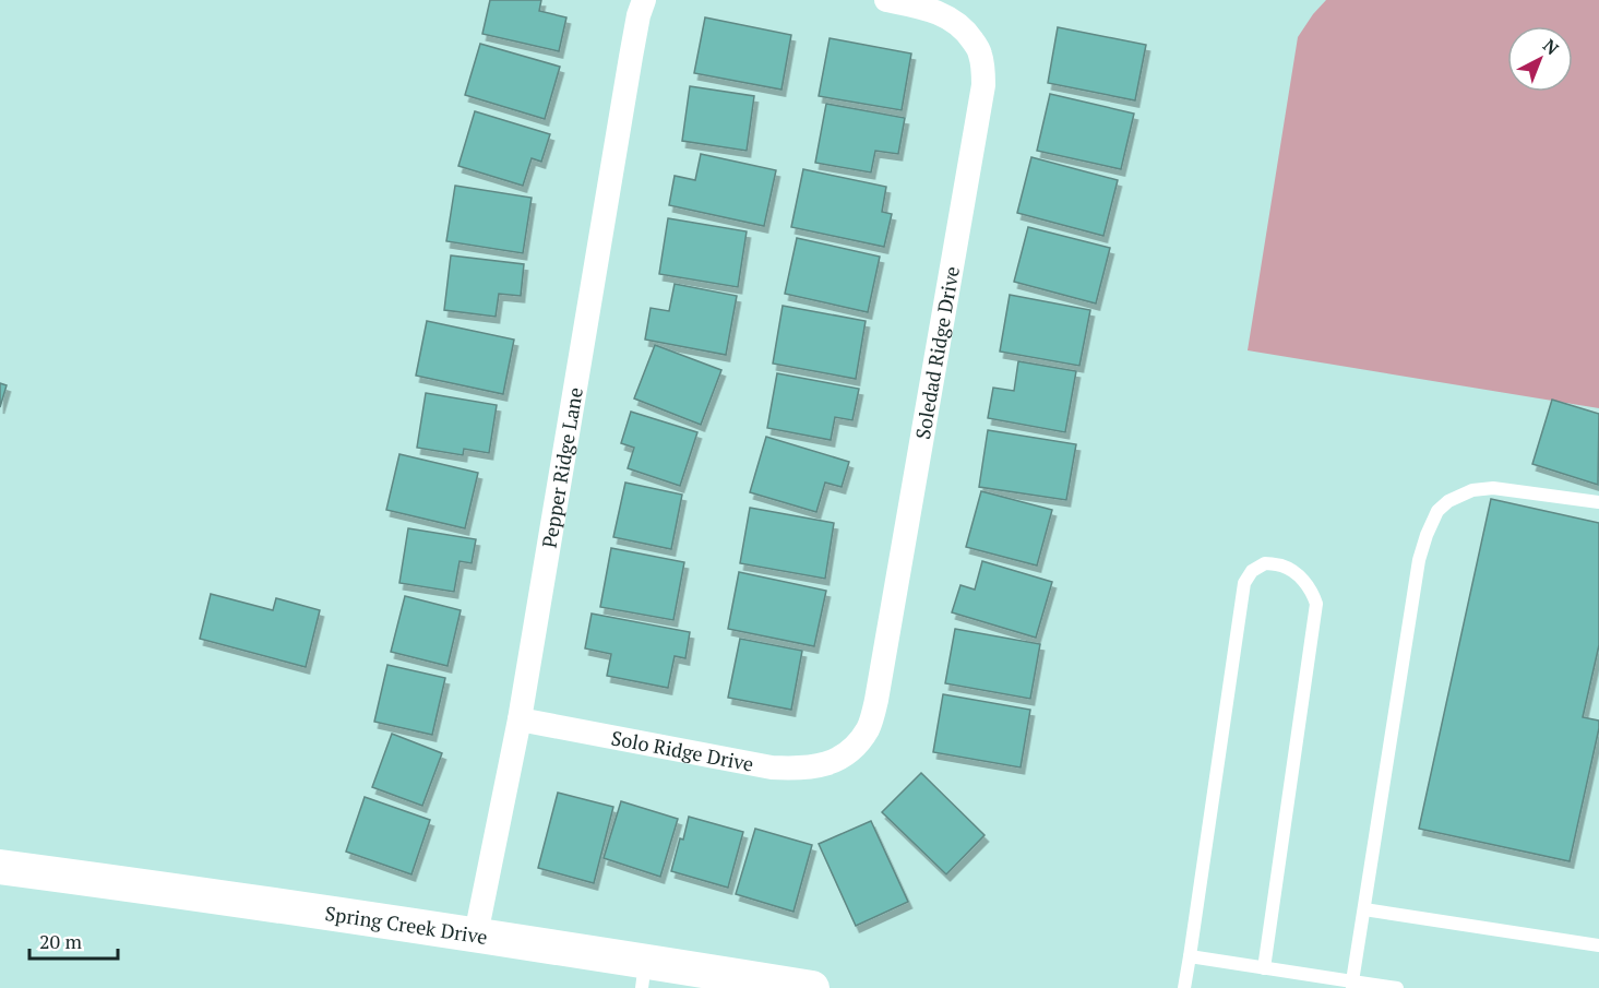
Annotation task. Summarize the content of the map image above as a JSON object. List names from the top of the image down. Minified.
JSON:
{"streets":{"street":["Soledad Ridge Drive","Pepper Ridge Lane","Solo Ridge Drive","Spring Creek Drive"]},"crossings":[["Soledad Ridge Drive","Solo Ridge Drive"],["Pepper Ridge Lane","Solo Ridge Drive"],["Pepper Ridge Lane","Spring Creek Drive"]],"scale_bar":"20 m","north":"top right"}
